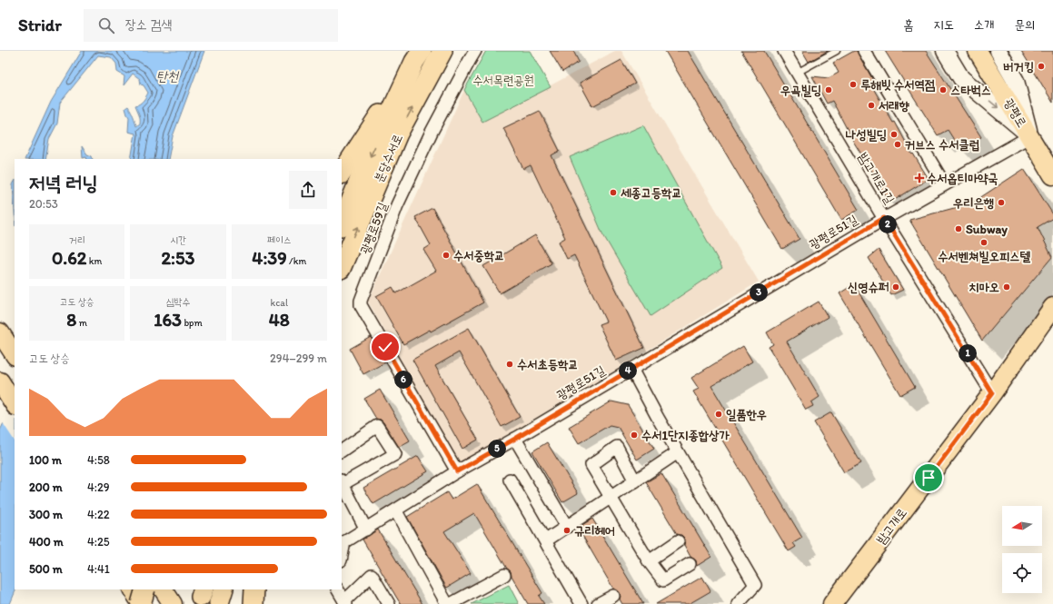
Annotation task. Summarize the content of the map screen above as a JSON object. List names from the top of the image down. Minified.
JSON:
{"streets":{"highway":["분당수서로"],"main road":["광평로","밤고개로"],"street":["밤고개로1길","광평로59길","광평로51길"]},"crossings":[["광평로","광평로51길"],["밤고개로1길","광평로51길"],["밤고개로1길","밤고개로"],["광평로59길","광평로51길"]],"water":["탄천"],"parks":["수서목련공원"],"places":{"other":["버거킹","루해빗 수서역점","우곡빌딩","스타벅스","서래향","나성빌딩","커브스 수서클럽","세종고등학교","우리은행","Subway","수서벤쳐빌오피스텔","수서중학교","신영슈퍼","치마오","수서초등학교","일품한우","수서1단지종합상가","규리헤어"],"health":["수서옵티마약국"]},"north":"left","page":{"header":"Stridr","search":"장소 검색","nav":["홈","지도","소개","문의"],"heading":["저녁 러닝","20:53"],"pins":["2","3","1","4","6","5"],"stats":[["거리","0.62 km"],["시간","2:53"],["페이스","4:39 /km"],["고도 상승","8 m"],["심박수","163 bpm"],["kcal","48"]],"chart":["고도 상승","294–299 m"],"list":[{"name":"100 m","note":"4:58"},{"name":"200 m","note":"4:29"},{"name":"300 m","note":"4:22"},{"name":"400 m","note":"4:25"},{"name":"500 m","note":"4:41"}]}}
